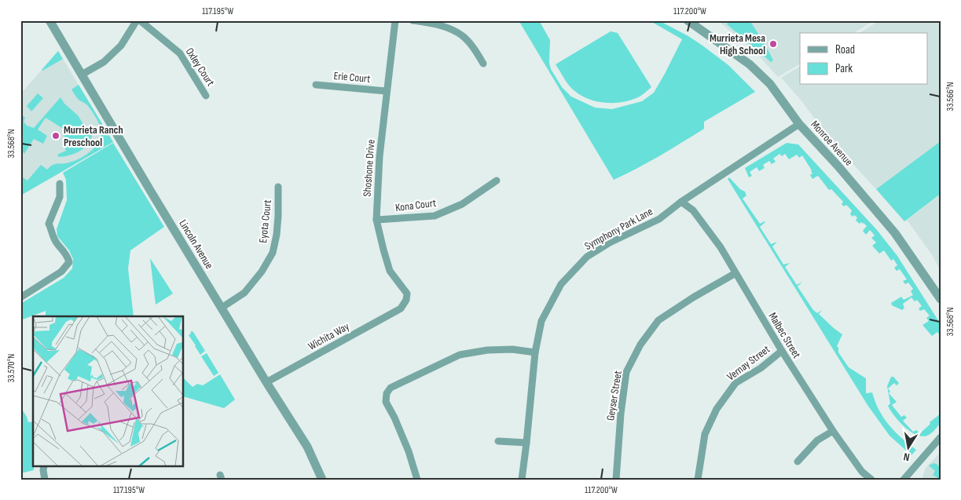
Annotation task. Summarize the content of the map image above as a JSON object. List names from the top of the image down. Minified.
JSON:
{"streets":{"street":["Oxley Court","Erie Court","Monroe Avenue","Shoshone Drive","Kona Court","Eyota Court","Symphony Park Lane","Lincoln Avenue","Malbec Street","Wichita Way","Vernay Street","Geyser Street"]},"crossings":[["Erie Court","Shoshone Drive"],["Monroe Avenue","Symphony Park Lane"],["Shoshone Drive","Kona Court"],["Shoshone Drive","Wichita Way"],["Eyota Court","Lincoln Avenue"],["Symphony Park Lane","Malbec Street"],["Lincoln Avenue","Wichita Way"],["Malbec Street","Vernay Street"],["Malbec Street","Geyser Street"]],"places":["Murrieta Mesa High School","Murrieta Ranch Preschool"],"legend":["Road","Park"],"north":"bottom","coordinates":["117.195°W","117.200°W","33.566°N","33.568°N","33.570°N"]}
